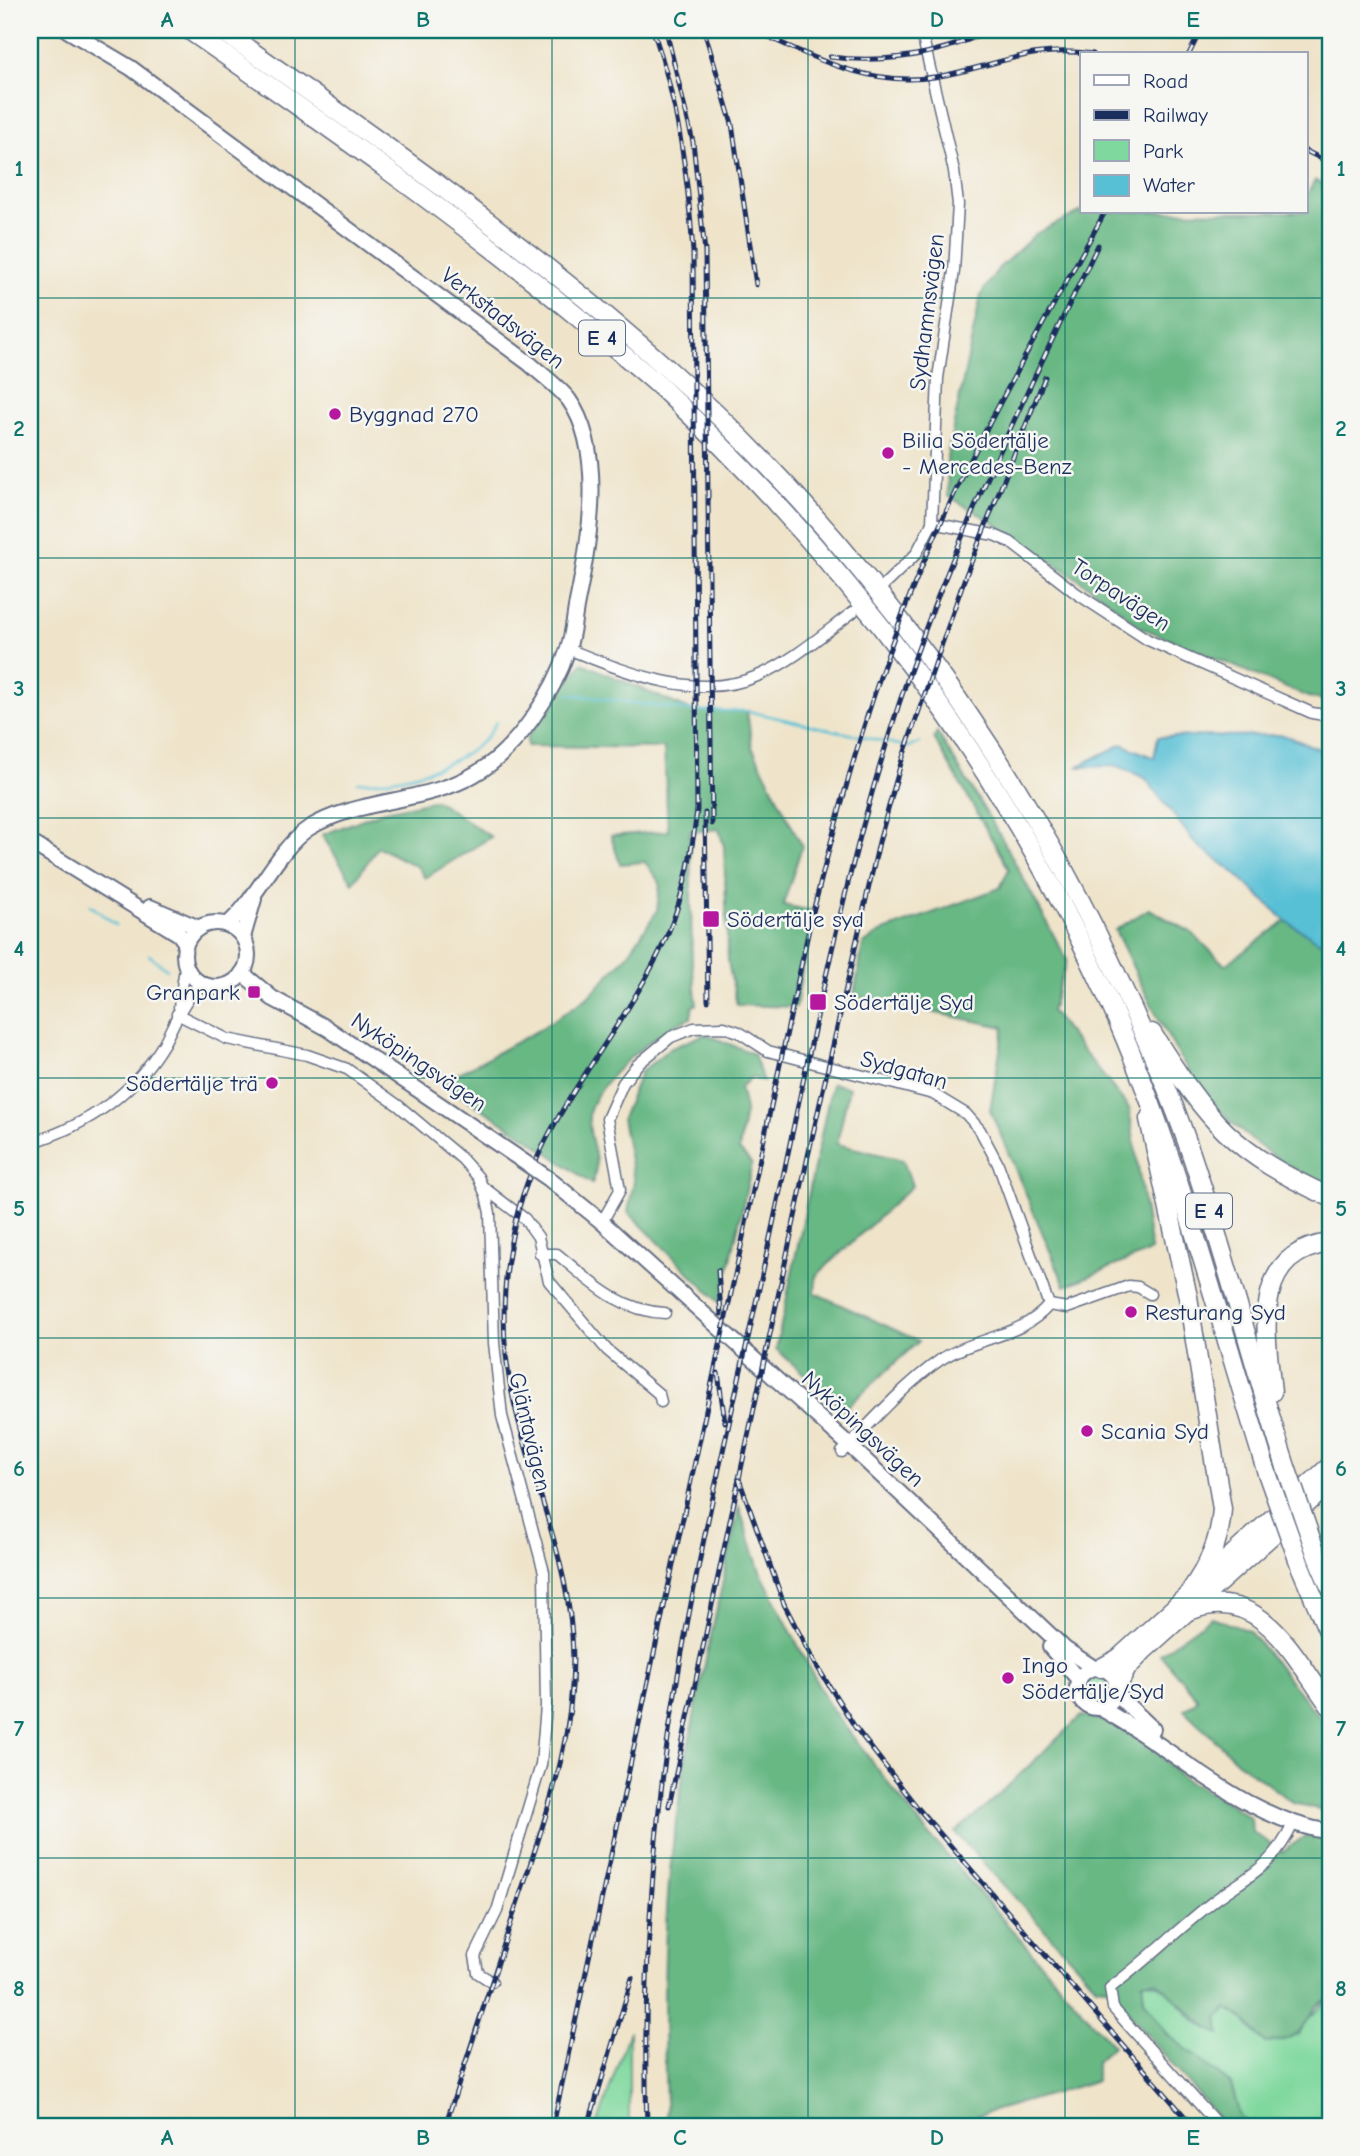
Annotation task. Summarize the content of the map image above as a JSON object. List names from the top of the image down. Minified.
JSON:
{"streets":{"highway":["E 4"],"main road":["Verkstadsvägen","Nyköpingsvägen"],"street":["Sydhamnsvägen","Torpavägen","Sydgatan","Gläntavägen"]},"crossings":[["Sydhamnsvägen","Torpavägen"],["Verkstadsvägen","Nyköpingsvägen"],["Nyköpingsvägen","Sydgatan"]],"places":{"other":["Byggnad 270","Bilia Södertälje - Mercedes-Benz","Södertälje trä","Resturang Syd","Scania Syd","Ingo Södertälje/Syd"],"transit":["Södertälje syd","Granpark","Södertälje Syd"]},"legend":["Road","Railway","Park","Water"],"grid":{"columns":["A","B","C","D","E"],"rows":["1","2","3","4","5","6","7","8"]}}
